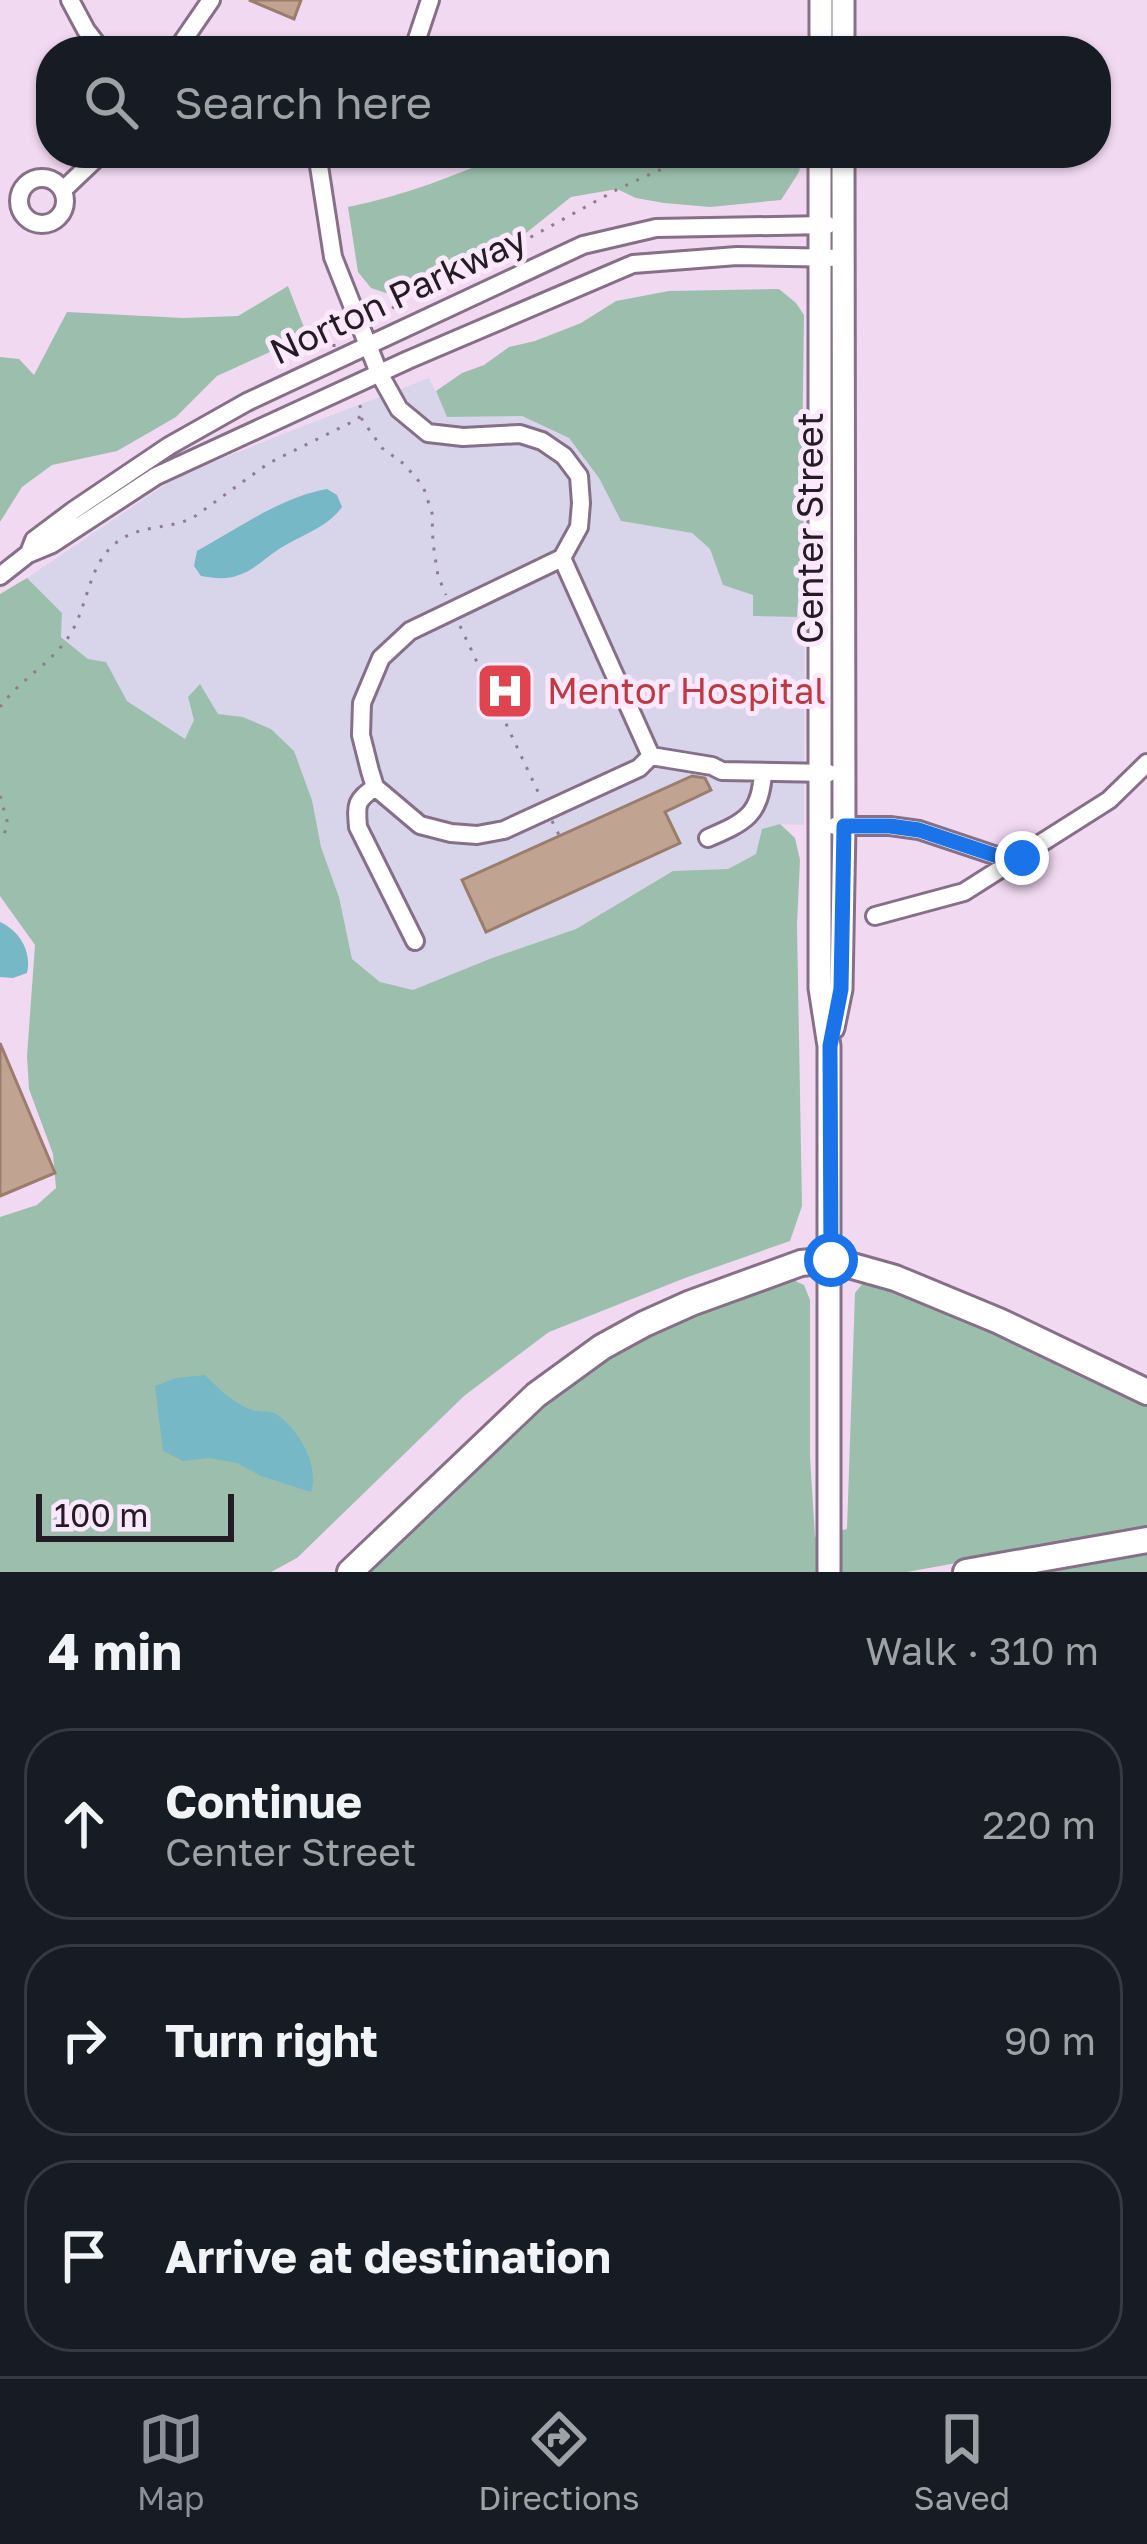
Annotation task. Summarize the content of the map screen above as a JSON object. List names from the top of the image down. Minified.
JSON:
{"streets":{"main road":["Center Street"],"street":["Norton Parkway"]},"crossings":[["Norton Parkway","Center Street"]],"places":{"hospital":["Mentor Hospital"]},"scale_bar":"100 m","page":{"search":"Search here","scale":"100 m","heading":["4 min","Walk · 310 m"],"list":[["Continue","Center Street","220 m"],["Turn right","90 m"],"Arrive at destination"],"nav":["Map","Directions","Saved"]}}
